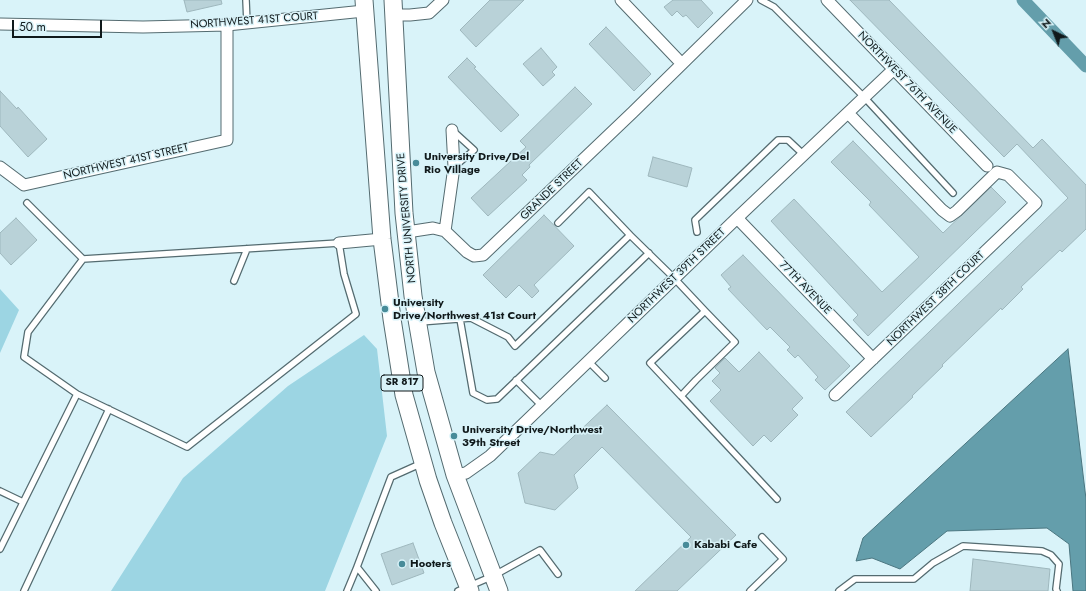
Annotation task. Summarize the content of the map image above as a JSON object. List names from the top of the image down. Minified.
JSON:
{"streets":{"main road":["NORTH UNIVERSITY DRIVE","SR 817"],"street":["NORTHWEST 41ST COURT","NORTHWEST 76TH AVENUE","NORTHWEST 41ST STREET","GRANDE STREET","NORTHWEST 39TH STREET","77TH AVENUE","NORTHWEST 38TH COURT"]},"crossings":[["NORTHWEST 41ST COURT","NORTHWEST 41ST STREET"],["NORTHWEST 41ST COURT","SR 817"],["NORTHWEST 76TH AVENUE","NORTHWEST 39TH STREET"],["NORTH UNIVERSITY DRIVE","NORTHWEST 39TH STREET"],["NORTHWEST 39TH STREET","77TH AVENUE"],["NORTHWEST 39TH STREET","NORTHWEST 38TH COURT"],["77TH AVENUE","NORTHWEST 38TH COURT"]],"places":["University Drive/Del Rio Village","University Drive/Northwest 41st Court","University Drive/Northwest 39th Street","Kababi Cafe","Hooters"],"scale_bar":"50 m","north":"top left"}
